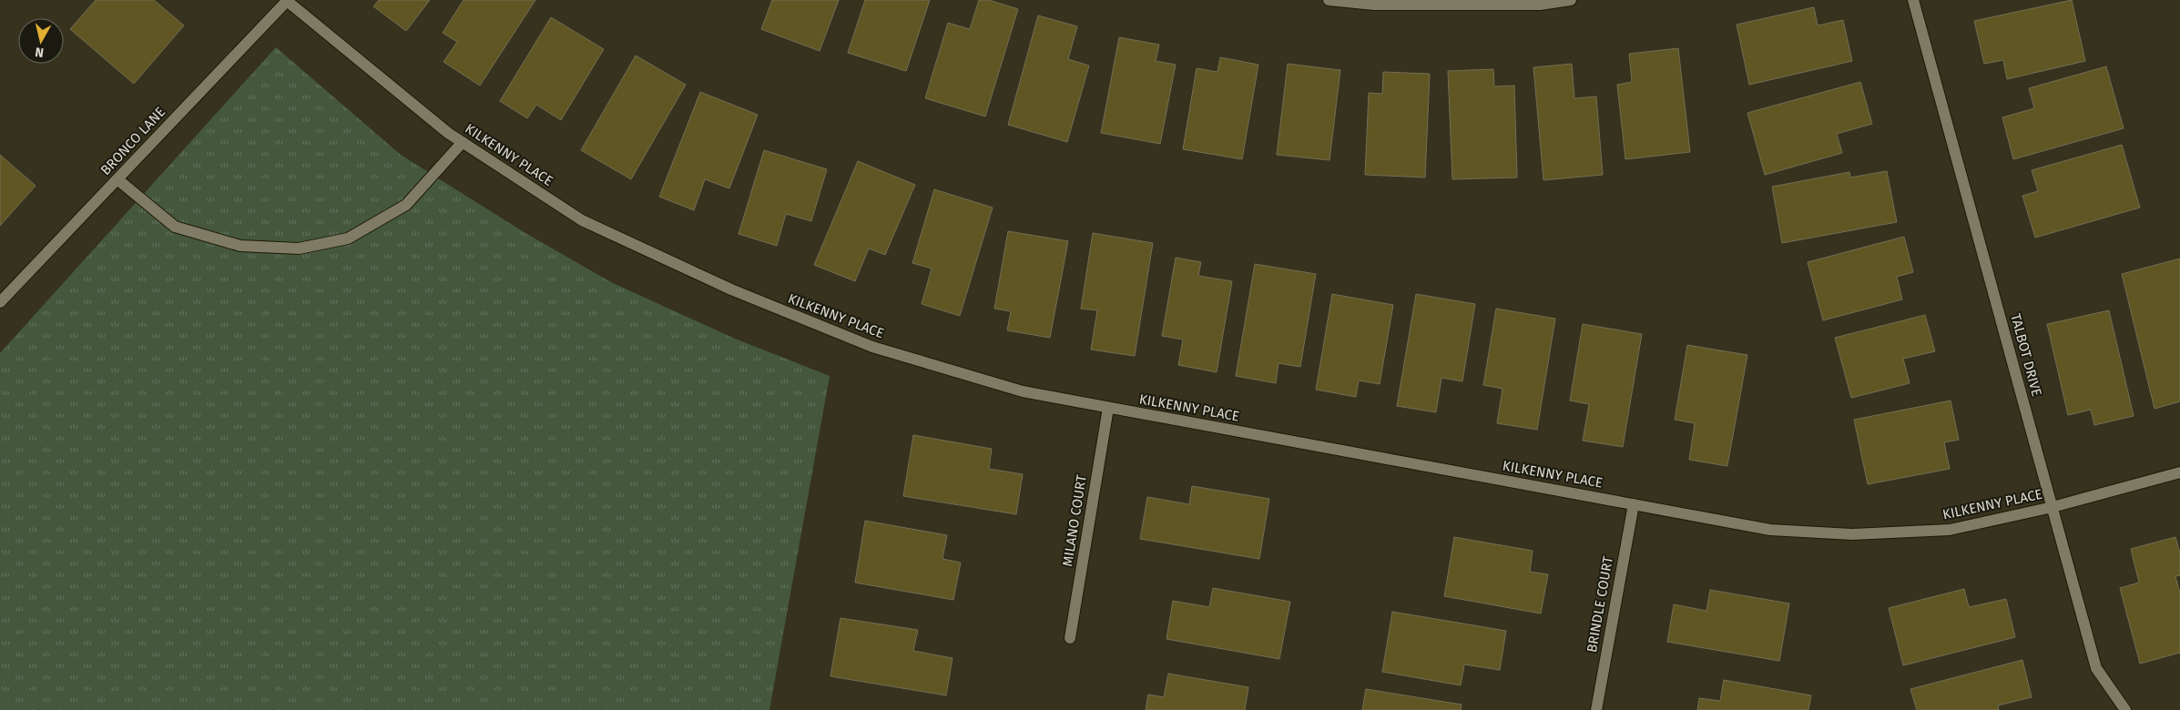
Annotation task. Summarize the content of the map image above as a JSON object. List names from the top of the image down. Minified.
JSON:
{"streets":{"street":["BRONCO LANE","KILKENNY PLACE","TALBOT DRIVE","MILANO COURT","BRINDLE COURT"]},"crossings":[["BRONCO LANE","KILKENNY PLACE"],["KILKENNY PLACE","TALBOT DRIVE"],["KILKENNY PLACE","MILANO COURT"],["KILKENNY PLACE","BRINDLE COURT"]],"north":"bottom"}
